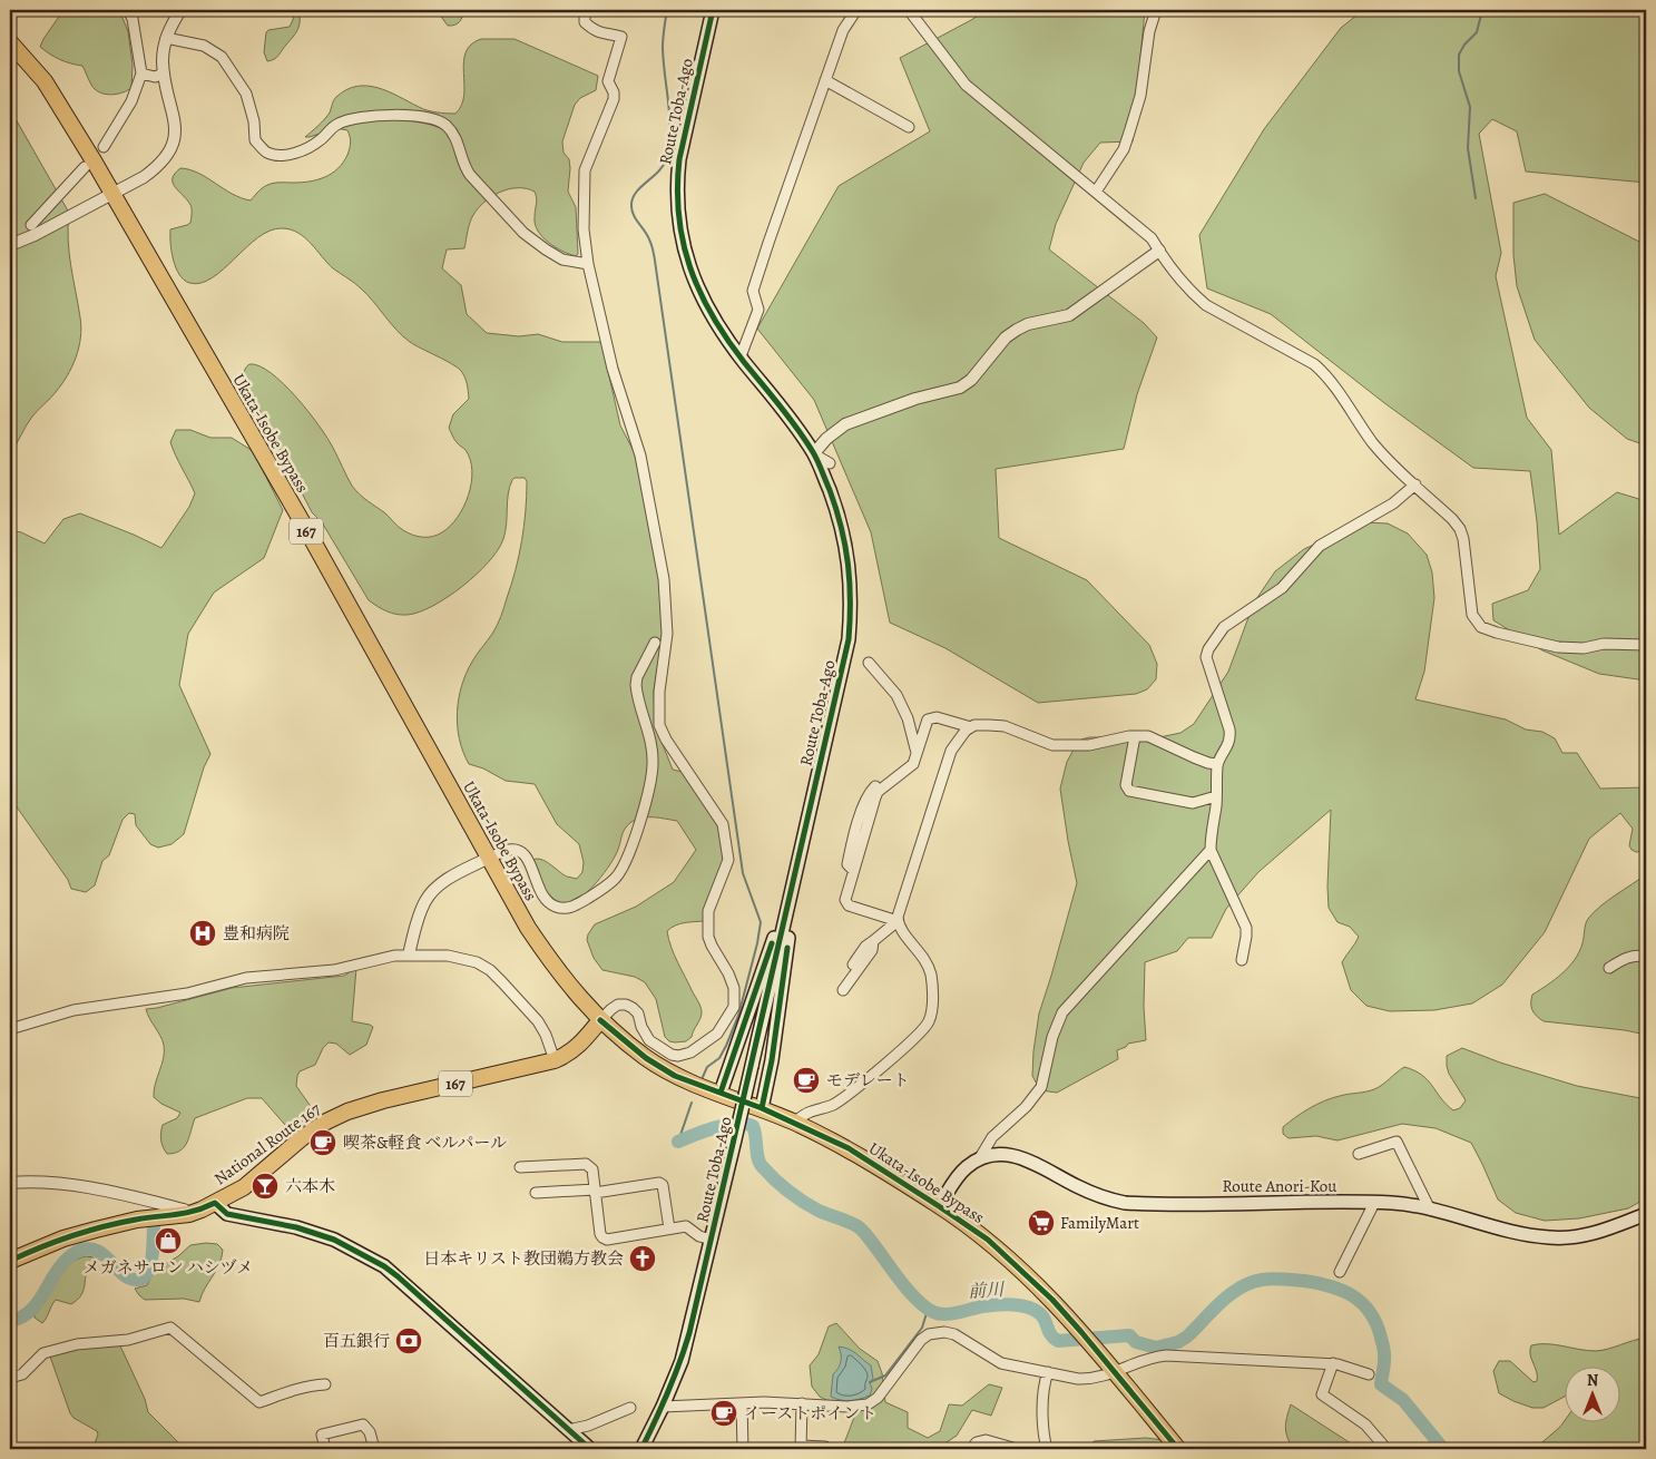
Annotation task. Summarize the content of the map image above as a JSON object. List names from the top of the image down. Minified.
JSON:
{"streets":{"highway":["Ukata-Isobe Bypass","167","National Route 167"],"main road":["Route Toba-Ago","Route Anori-Kou"]},"crossings":[["Ukata-Isobe Bypass","National Route 167"],["Ukata-Isobe Bypass","Route Anori-Kou"]],"water":["前川"],"places":{"hospital":["豊和病院"],"cafe":["モデレート","喫茶&軽食 ベルパール","イーストポイント"],"bar":["六本木"],"supermarket":["FamilyMart"],"shop":["メガネサロン ハシヅメ"],"church":["日本キリスト教団鵜方教会"],"bank":["百五銀行"]},"north":"top"}
